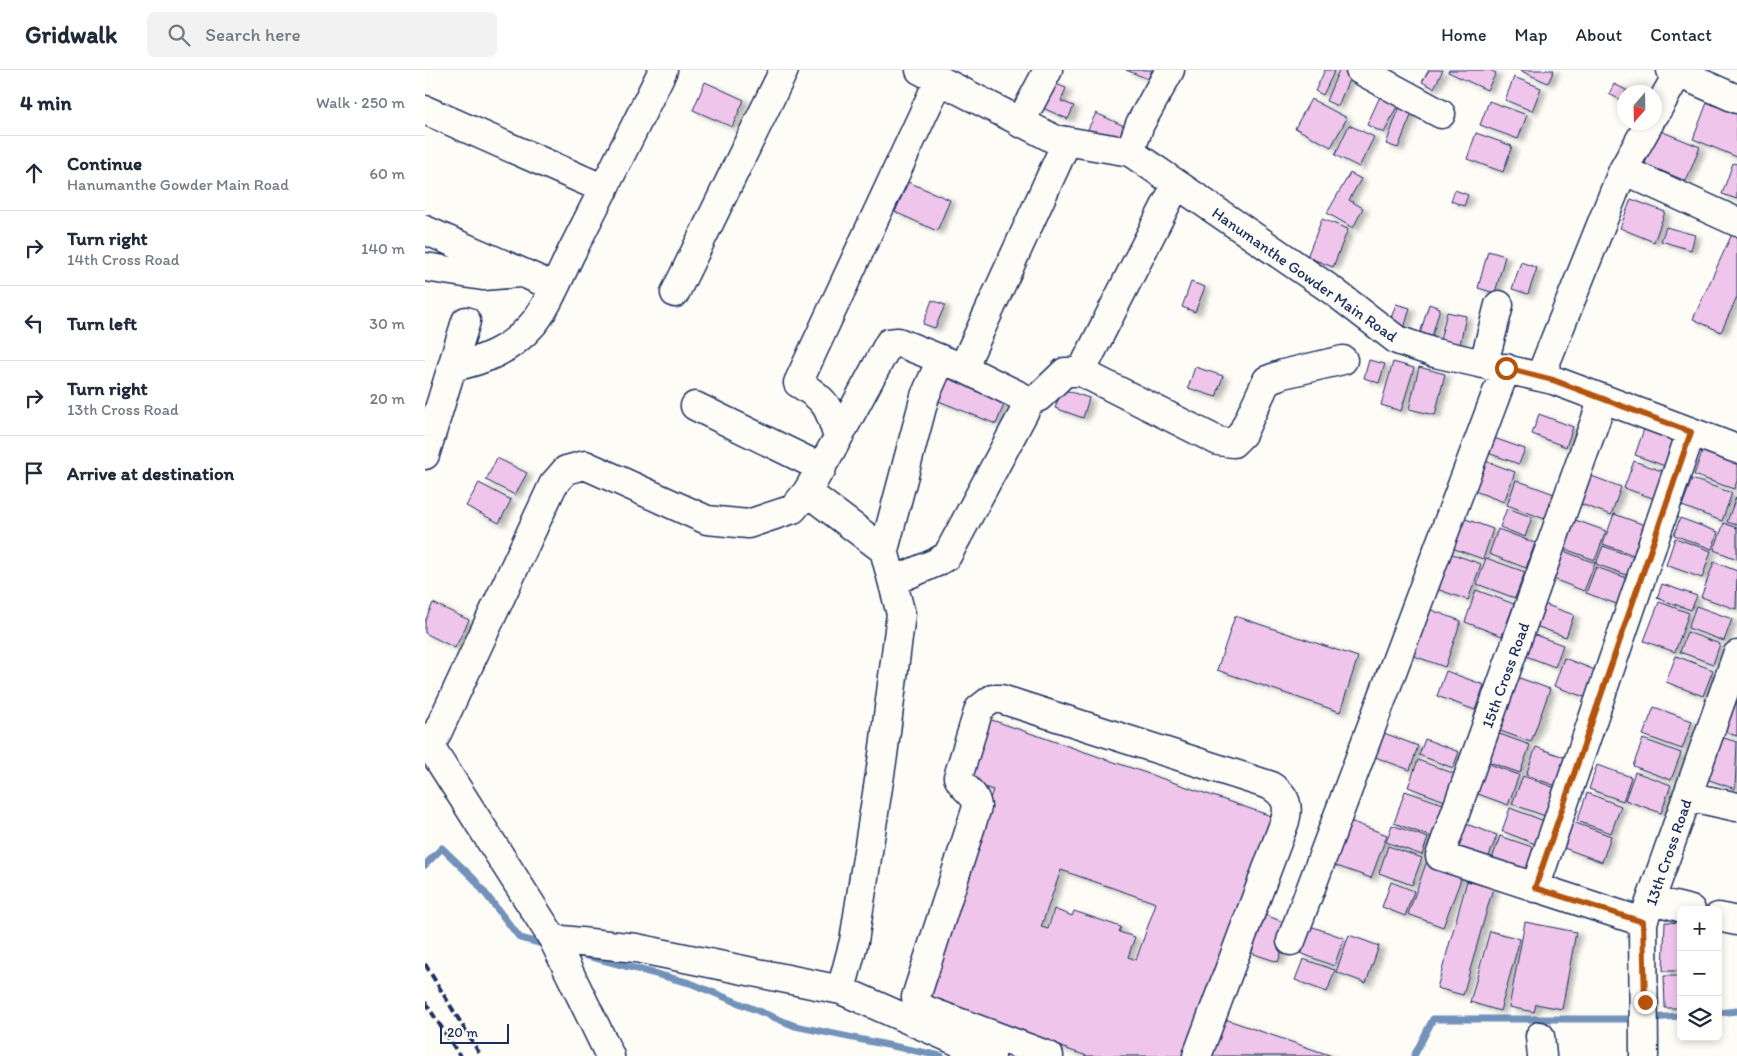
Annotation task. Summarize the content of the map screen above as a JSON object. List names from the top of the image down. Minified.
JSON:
{"streets":{"street":["Hanumanthe Gowder Main Road","15th Cross Road","13th Cross Road"]},"crossings":[["Hanumanthe Gowder Main Road","15th Cross Road"]],"scale_bar":"20 m","north":"bottom","page":{"header":"Gridwalk","search":"Search here","nav":["Home","Map","About","Contact"],"heading":["4 min","Walk · 250 m"],"list":[["Continue","Hanumanthe Gowder Main Road","60 m"],["Turn right","14th Cross Road","140 m"],["Turn left","30 m"],["Turn right","13th Cross Road","20 m"],"Arrive at destination"],"map_buttons":["+","−"],"scale":"20 m"}}
